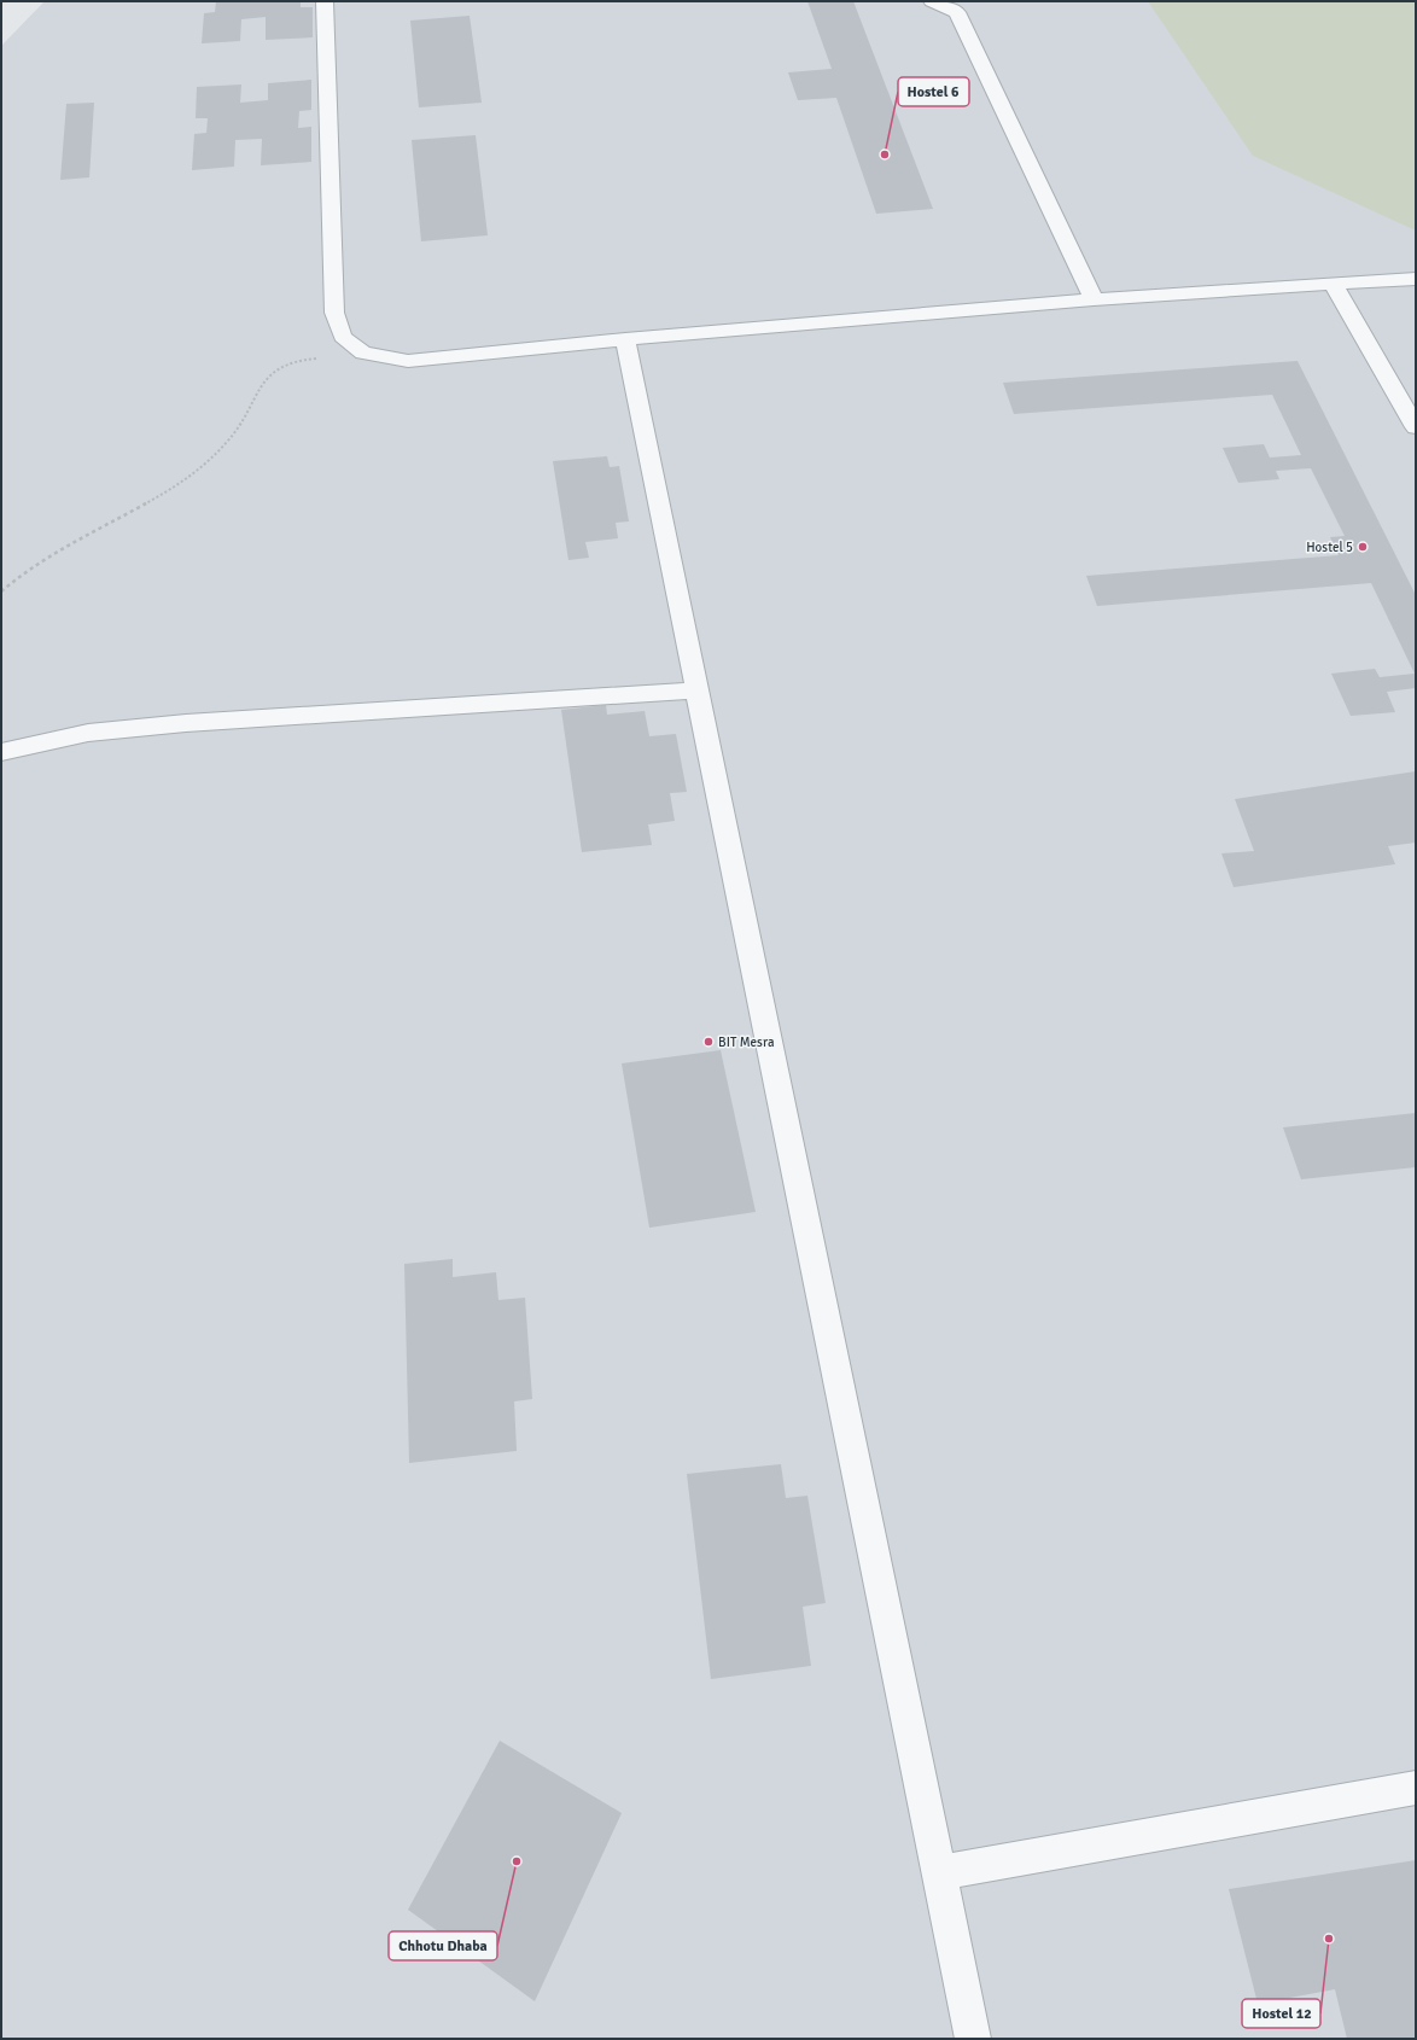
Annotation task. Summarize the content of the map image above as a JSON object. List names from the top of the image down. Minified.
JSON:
{"places":["Hostel 6","Hostel 5","BIT Mesra","Chhotu Dhaba","Hostel 12"]}
